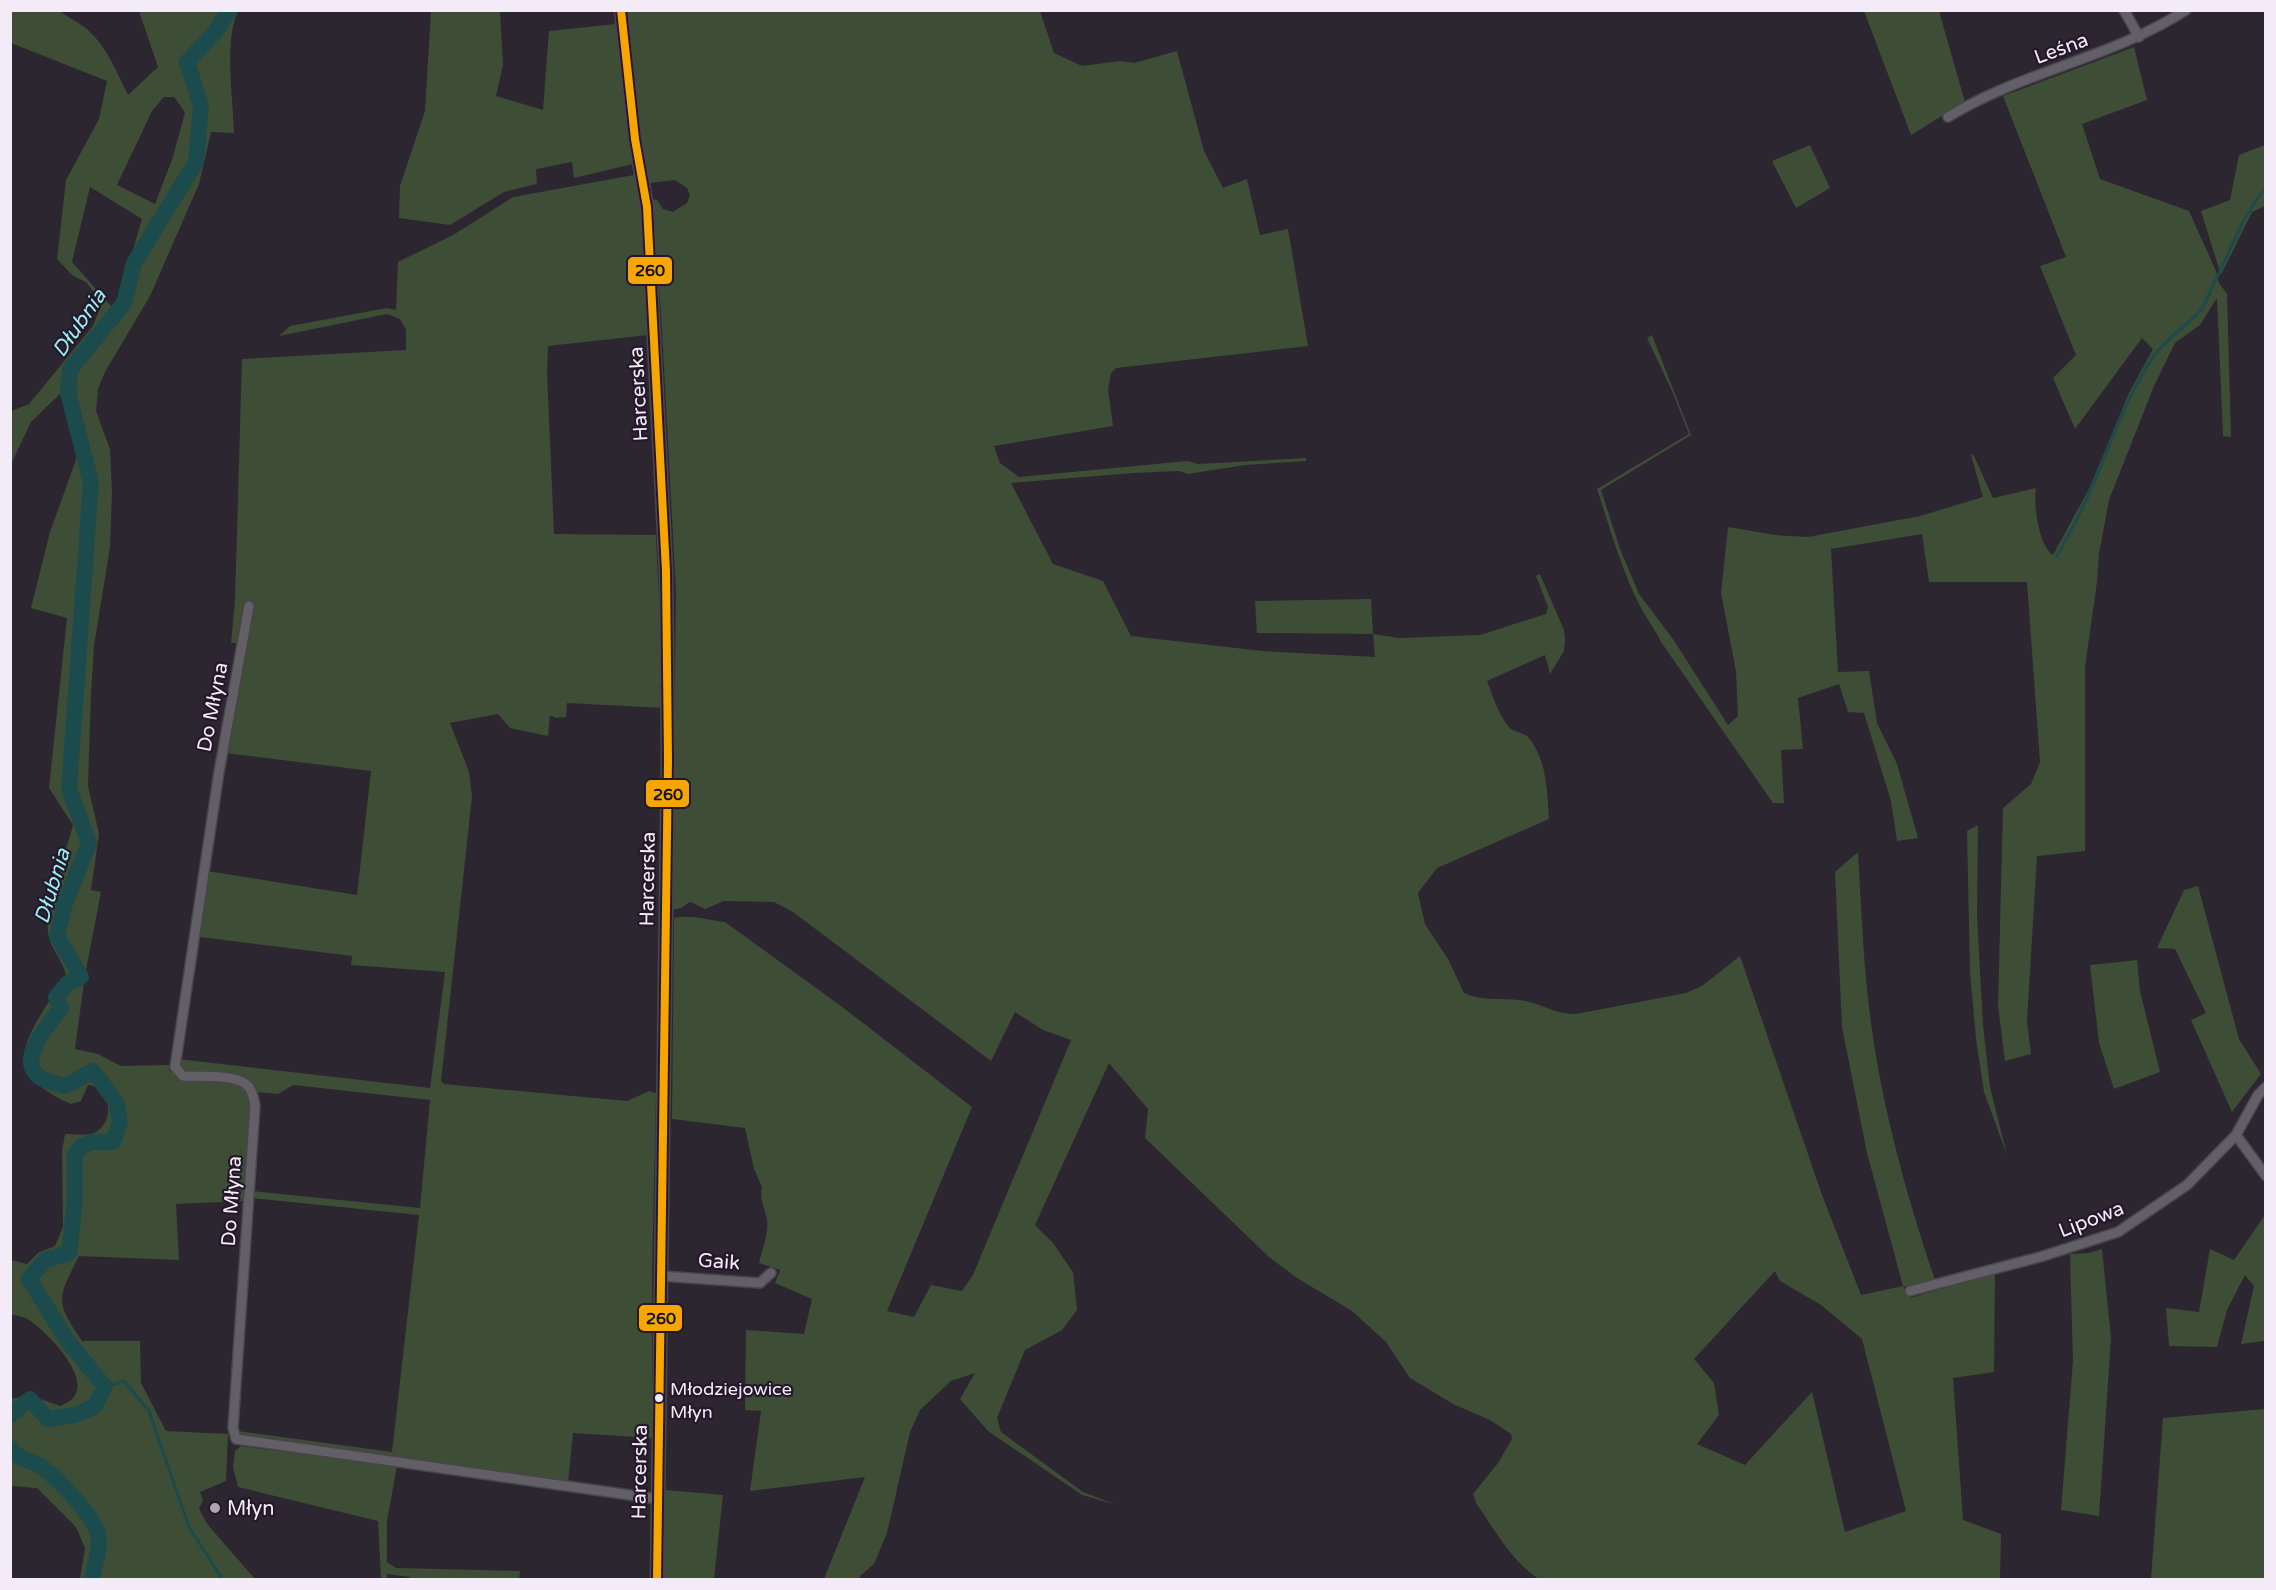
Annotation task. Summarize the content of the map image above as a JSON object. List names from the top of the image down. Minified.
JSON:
{"streets":{"street":["Leśna","Harcerska","Do Młyna","Lipowa","Gaik"]},"crossings":[["Harcerska","Do Młyna"],["Harcerska","Gaik"]],"water":["Dłubnia"],"places":["Młodziejowice Młyn","Młyn"],"lines":["transit line 260"]}
